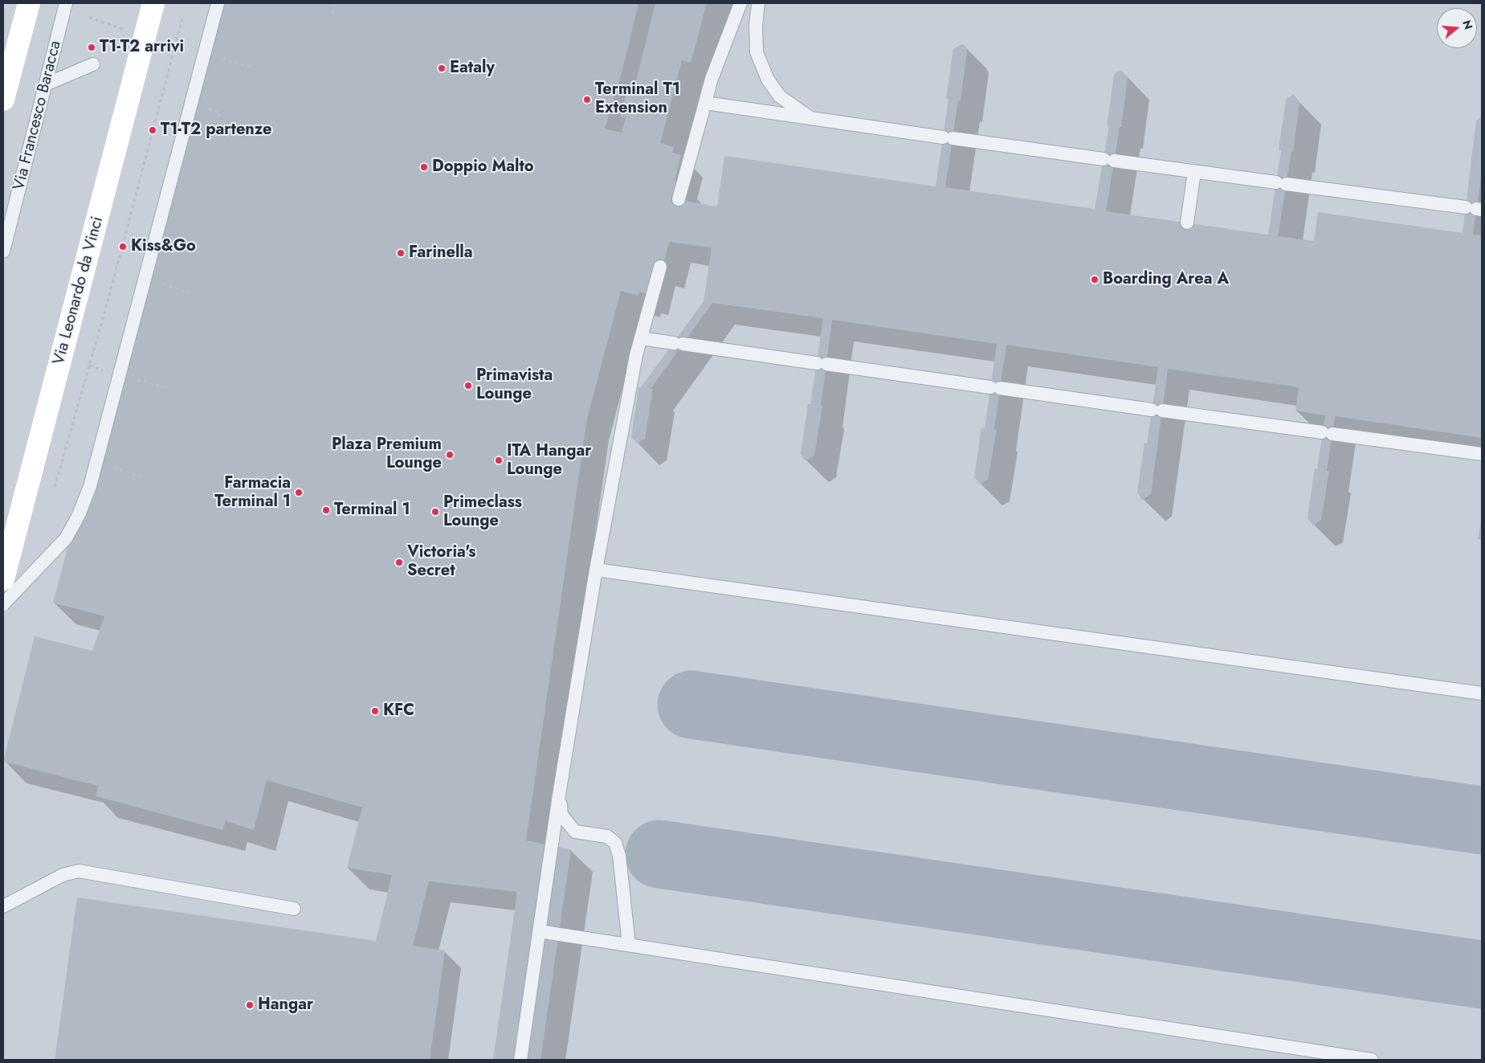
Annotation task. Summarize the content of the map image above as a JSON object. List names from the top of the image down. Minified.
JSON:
{"streets":{"main road":["Via Leonardo da Vinci"],"lane":["Via Francesco Baracca"]},"places":["T1-T2 arrivi","Eataly","Terminal T1 Extension","T1-T2 partenze","Doppio Malto","Kiss&Go","Farinella","Boarding Area A","Primavista Lounge","Plaza Premium Lounge","ITA Hangar Lounge","Farmacia Terminal 1","Terminal 1","Primeclass Lounge","Victoria's Secret","KFC","Hangar"],"north":"right"}
